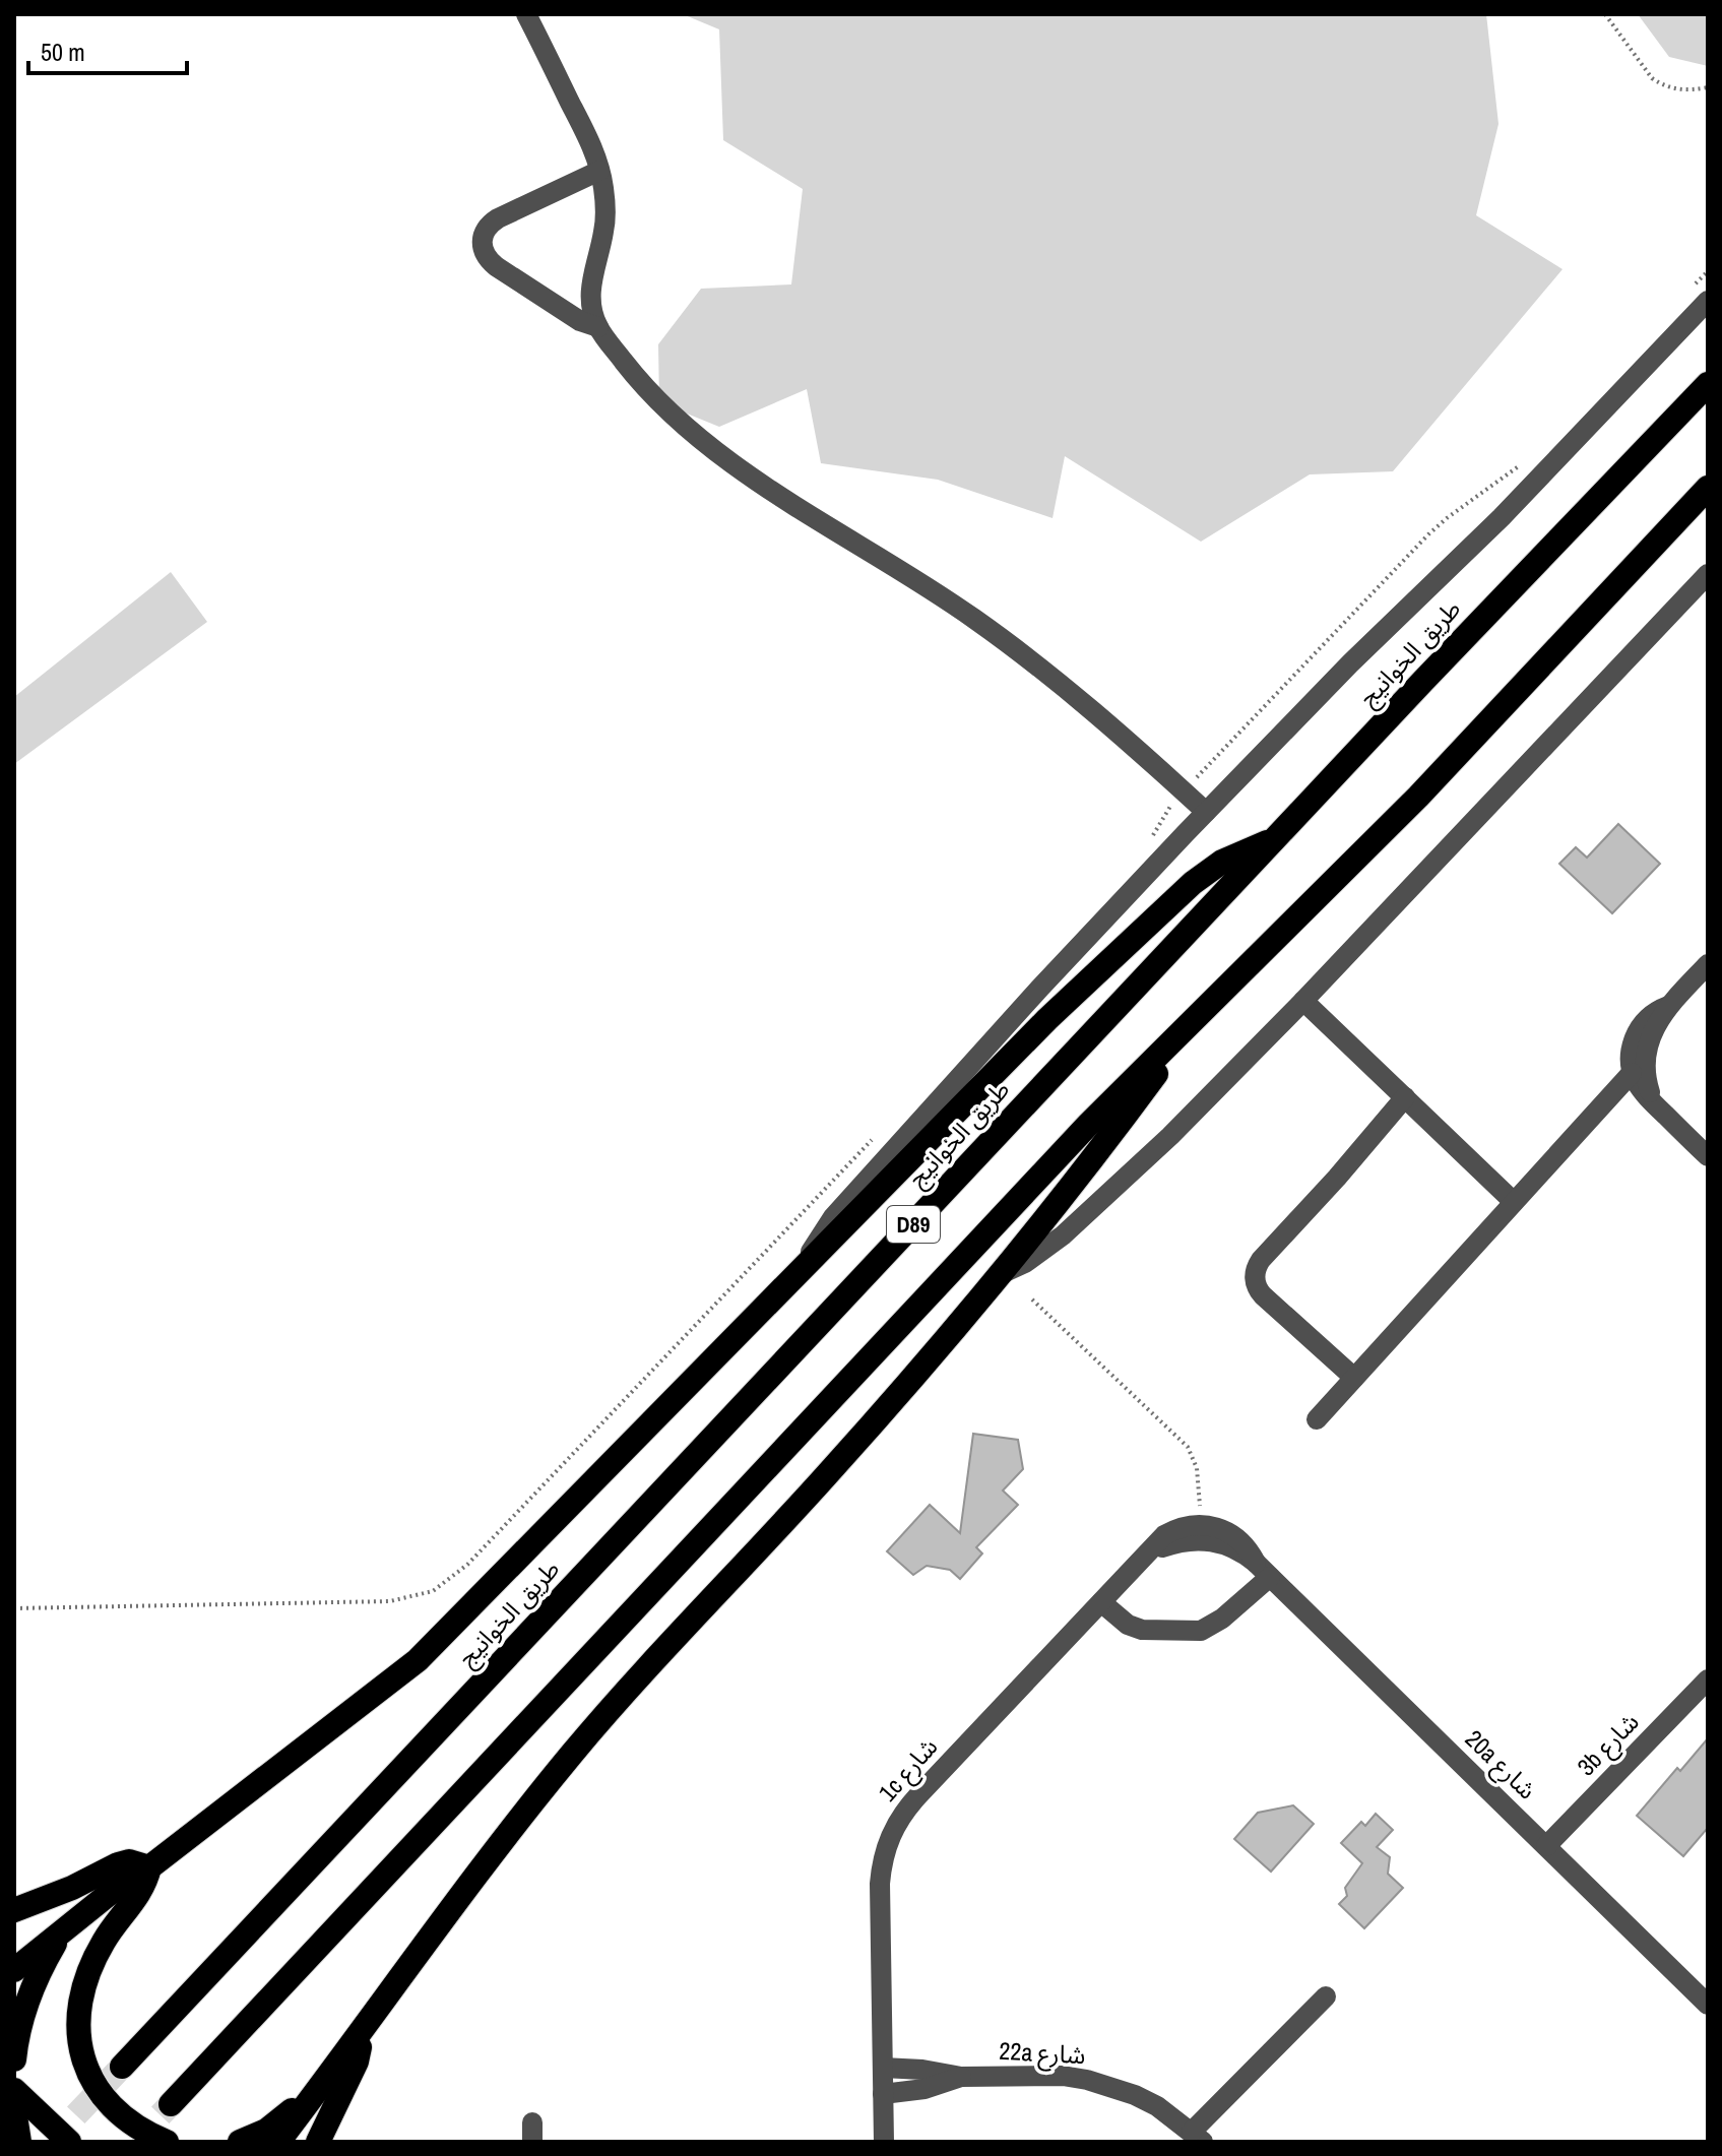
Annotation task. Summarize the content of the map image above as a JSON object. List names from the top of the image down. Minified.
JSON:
{"streets":{"highway":["طريق الخوانيج","D89"],"street":["3b شارع","20a شارع","1c شارع","22a شارع"]},"crossings":[["3b شارع","20a شارع"],["20a شارع","1c شارع"],["1c شارع","22a شارع"]],"scale_bar":"50 m"}
